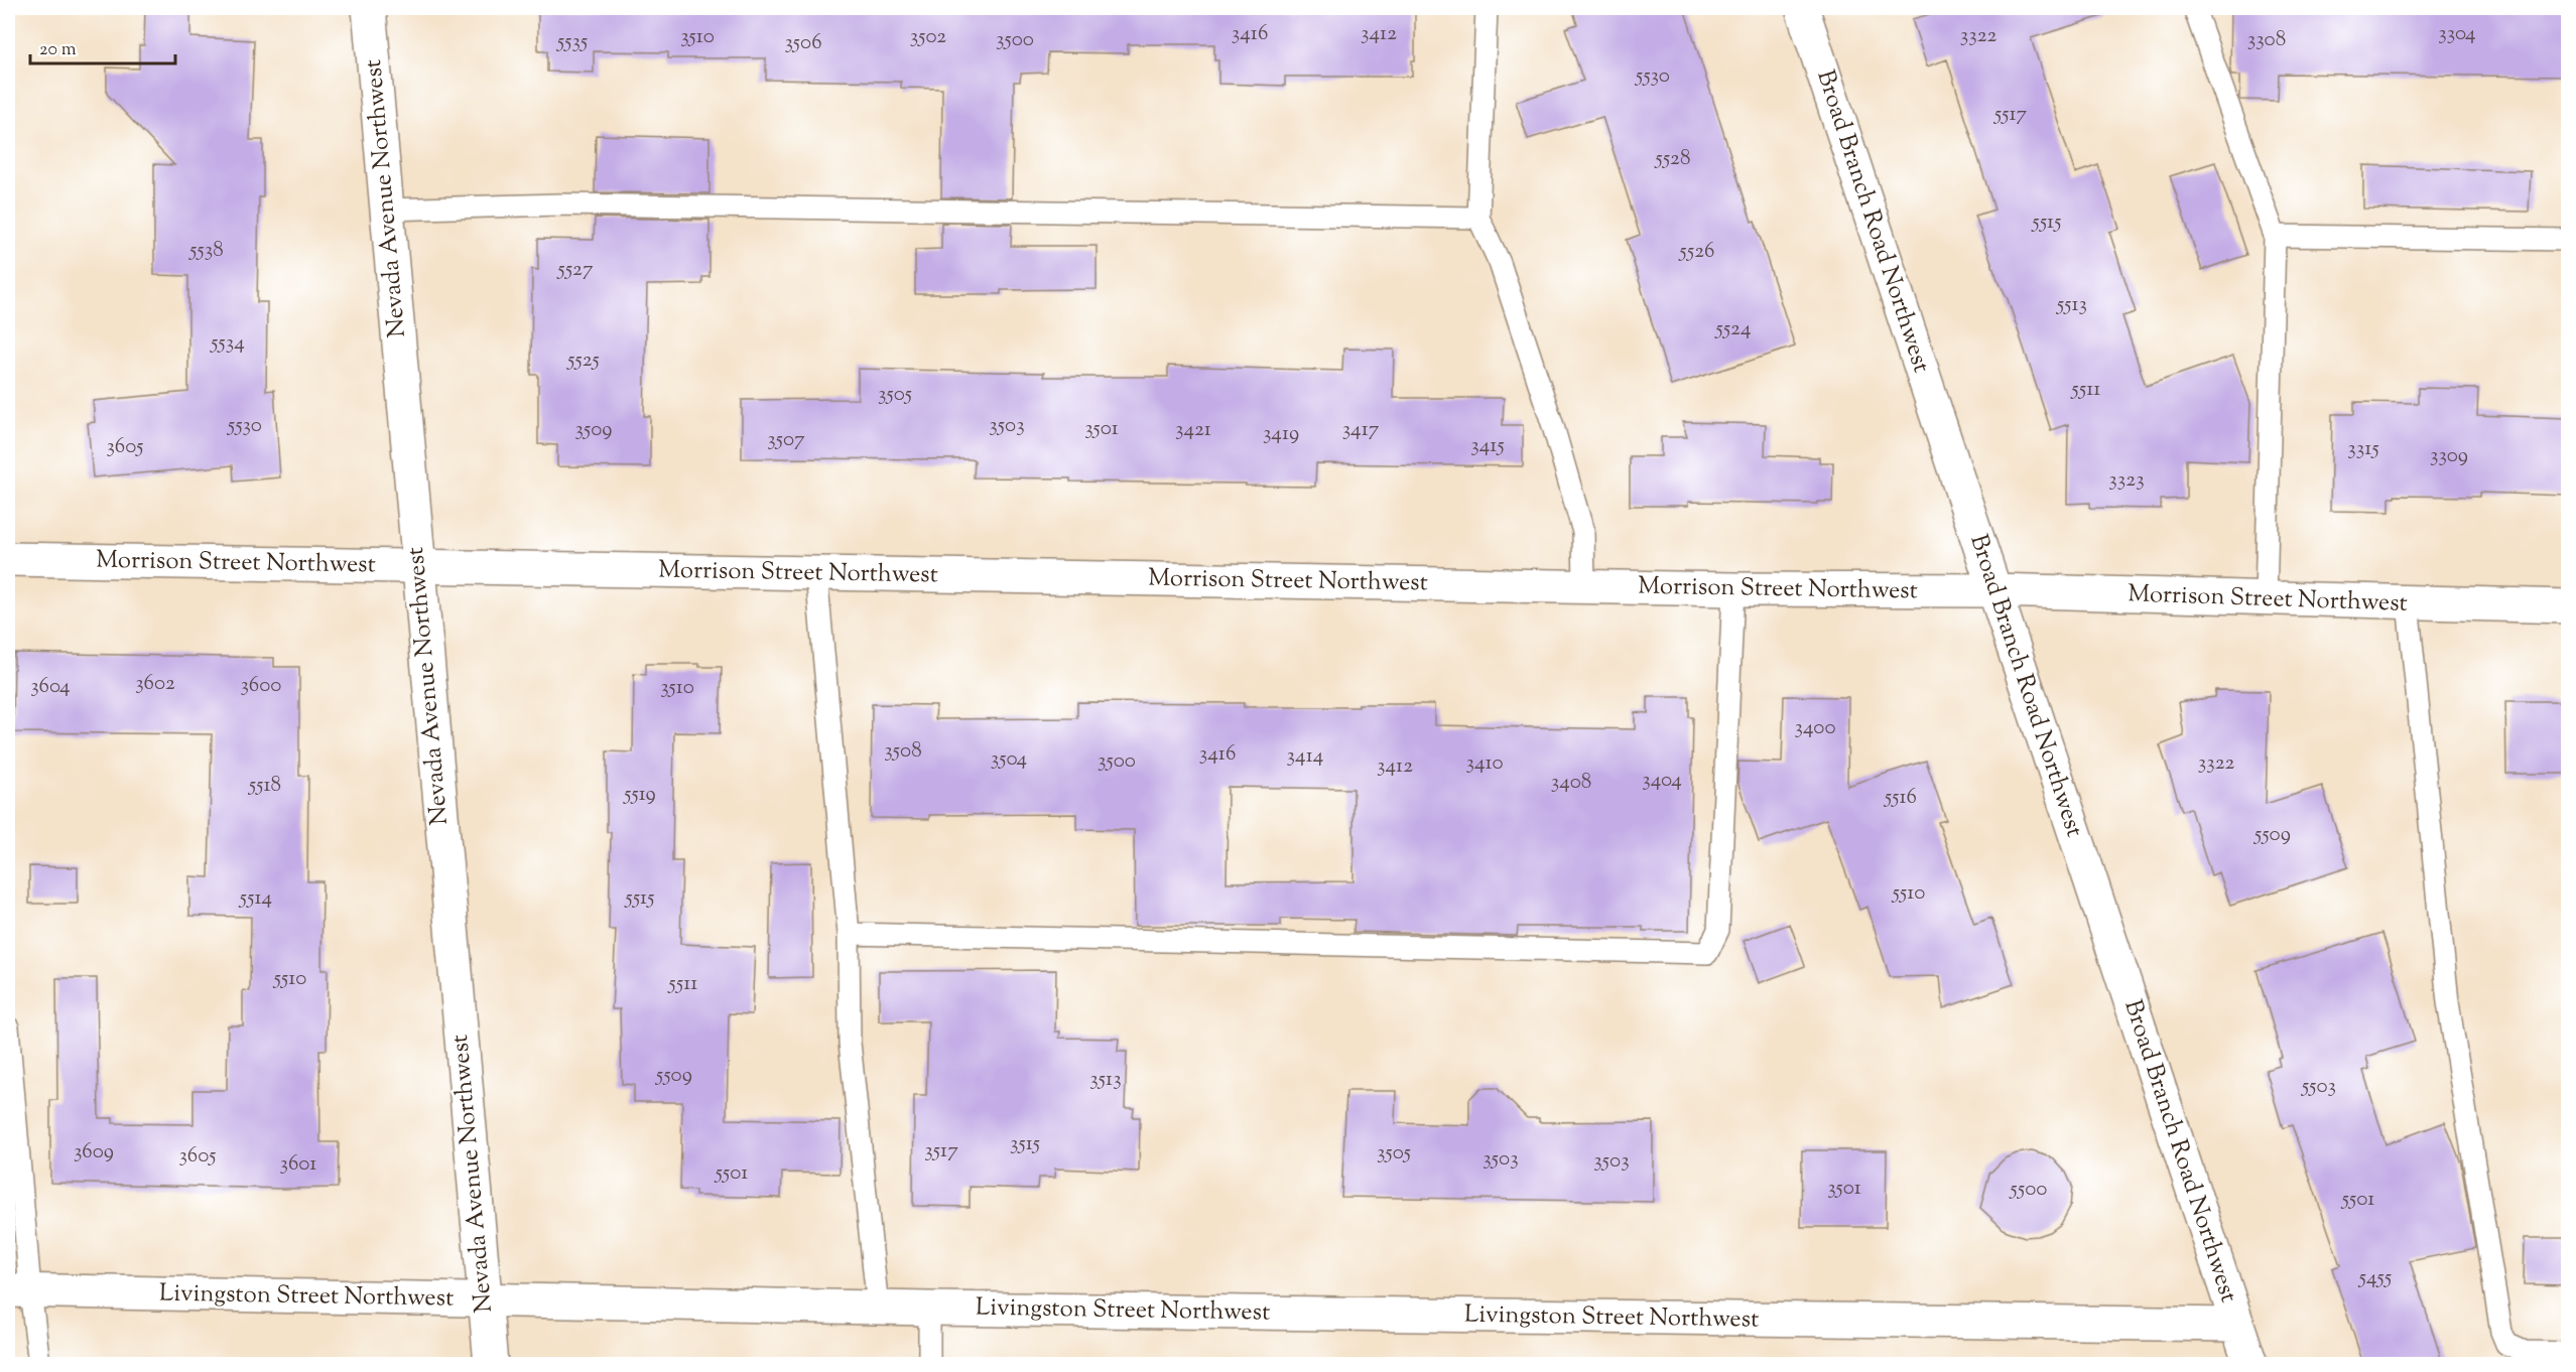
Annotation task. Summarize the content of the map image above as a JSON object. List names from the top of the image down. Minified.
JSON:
{"streets":{"street":["Nevada Avenue Northwest","Broad Branch Road Northwest","Morrison Street Northwest","Livingston Street Northwest"]},"crossings":[["Nevada Avenue Northwest","Morrison Street Northwest"],["Nevada Avenue Northwest","Livingston Street Northwest"],["Broad Branch Road Northwest","Morrison Street Northwest"],["Broad Branch Road Northwest","Livingston Street Northwest"]],"house_numbers":["3416","3412","3304","3322","3510","3502","3500","3308","5535","3506","5530","5517","5528","5515","5538","5526","5527","5513","5524","5534","5525","5511","3505","5530","3503","3501","3509","3421","3417","3419","3507","3415","3605","3315","3309","3323","3602","3600","3604","3510","3400","3508","3416","3414","3504","3500","3410","3322","3412","3404","3408","5518","5519","5516","5509","5510","5514","5515","5510","5511","5509","3513","5503","3515","3517","3609","3505","3605","3503","3503","3601","5501","3501","5500","5501","5455"],"scale_bar":"20 m"}
